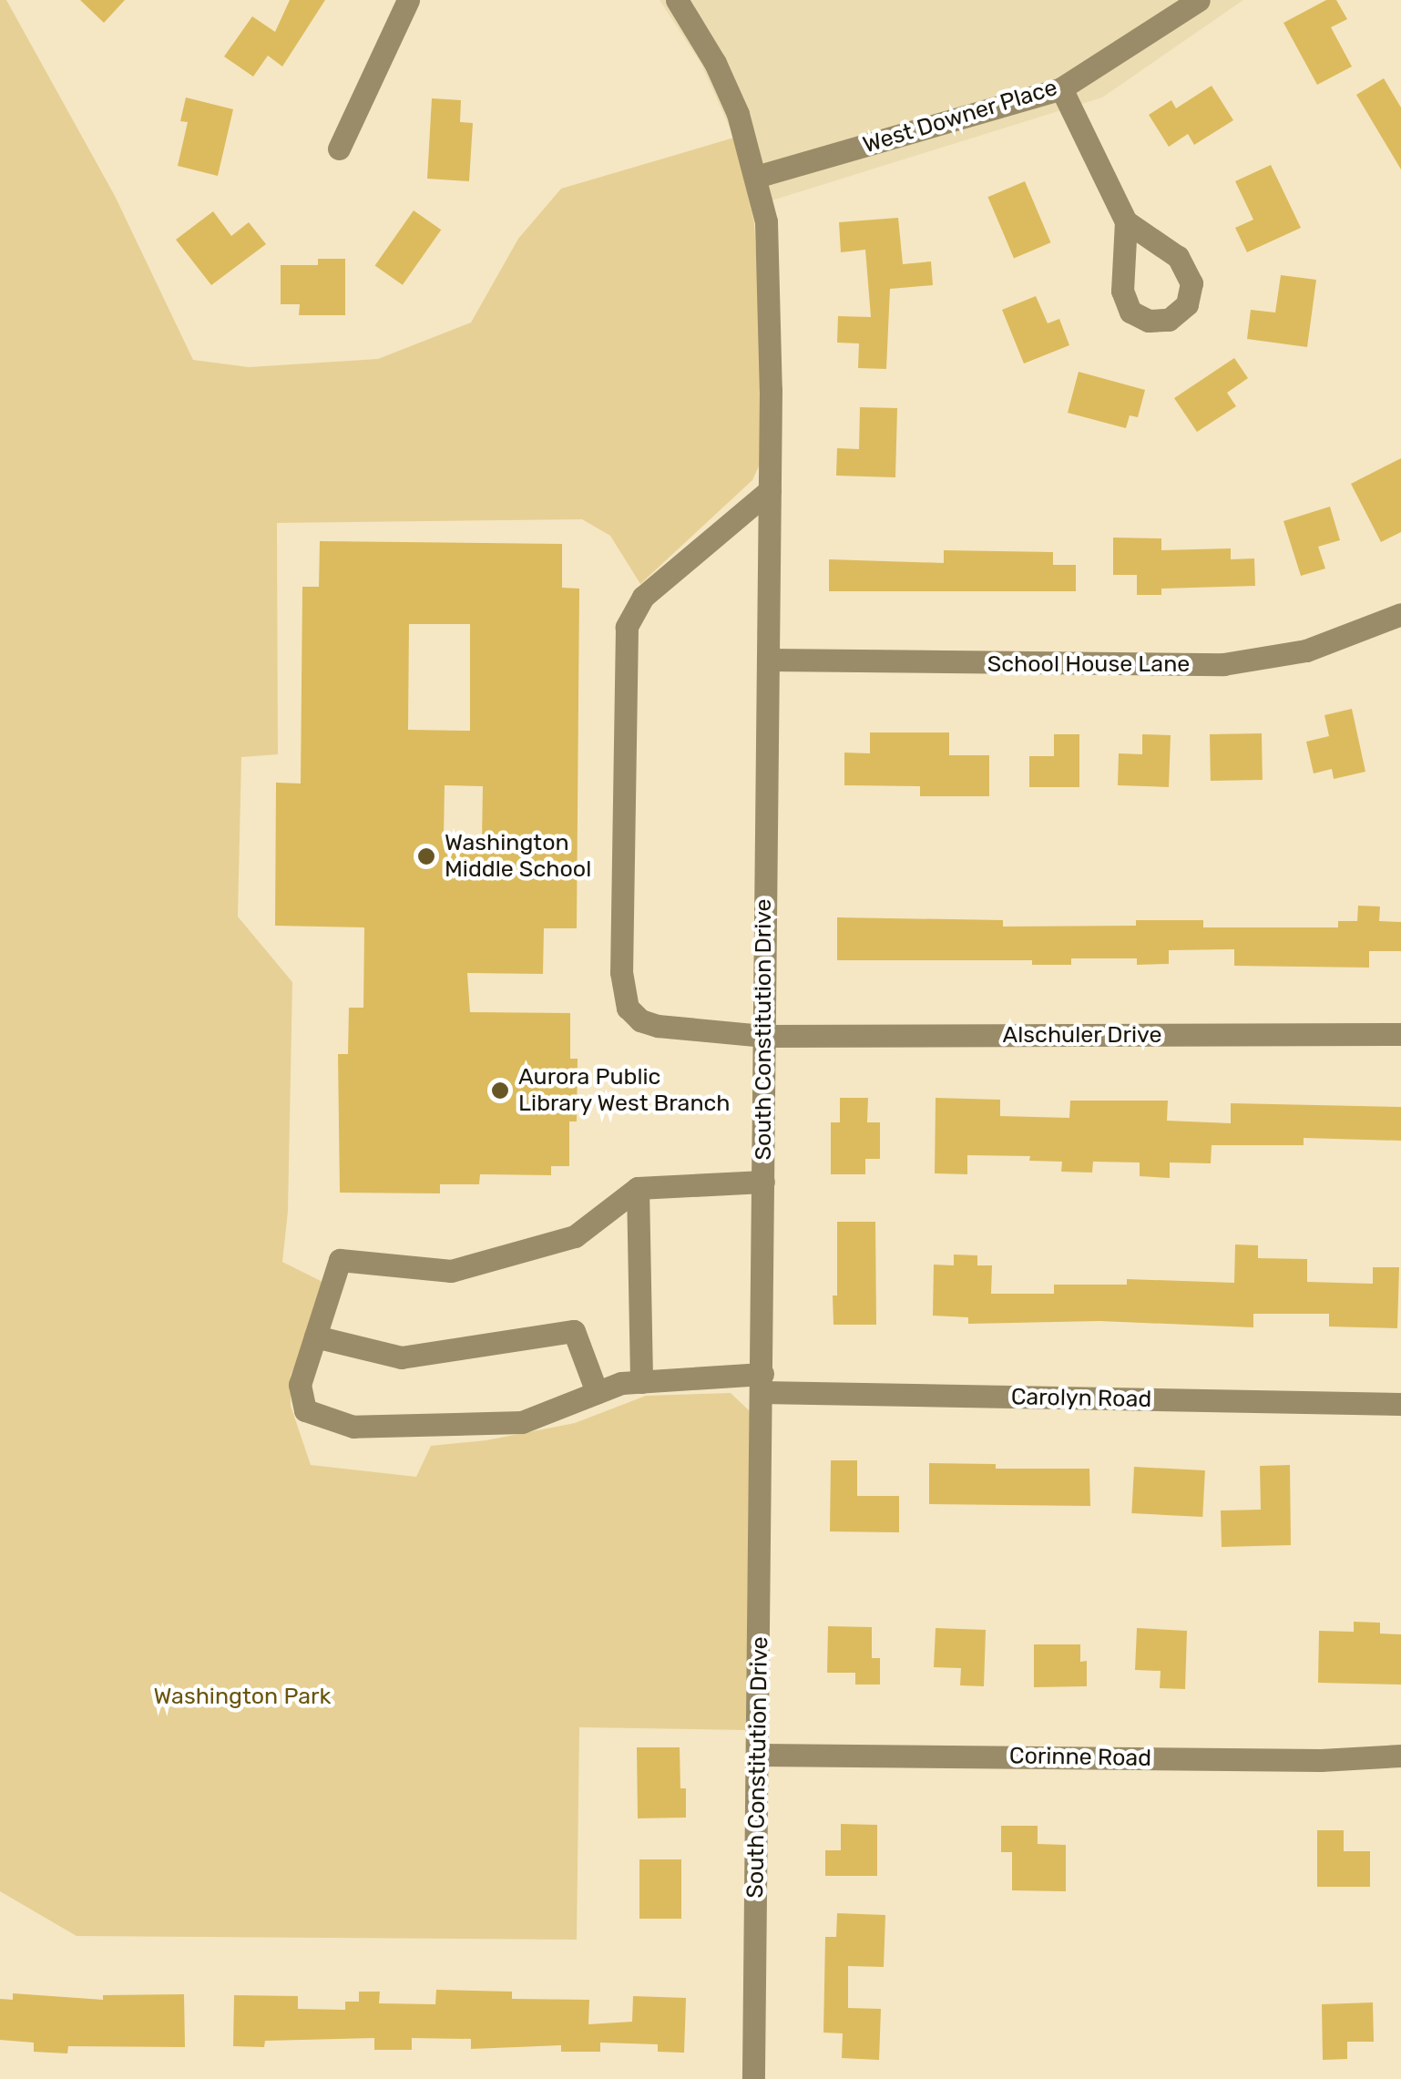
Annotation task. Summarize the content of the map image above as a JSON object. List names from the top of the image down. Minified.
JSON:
{"streets":{"street":["West Downer Place","School House Lane","South Constitution Drive","Alschuler Drive","Carolyn Road","Corinne Road"]},"crossings":[["West Downer Place","South Constitution Drive"],["School House Lane","South Constitution Drive"],["South Constitution Drive","Alschuler Drive"],["South Constitution Drive","Carolyn Road"],["South Constitution Drive","Corinne Road"]],"parks":["Washington Park"],"places":["Washington Middle School","Aurora Public Library West Branch"]}
